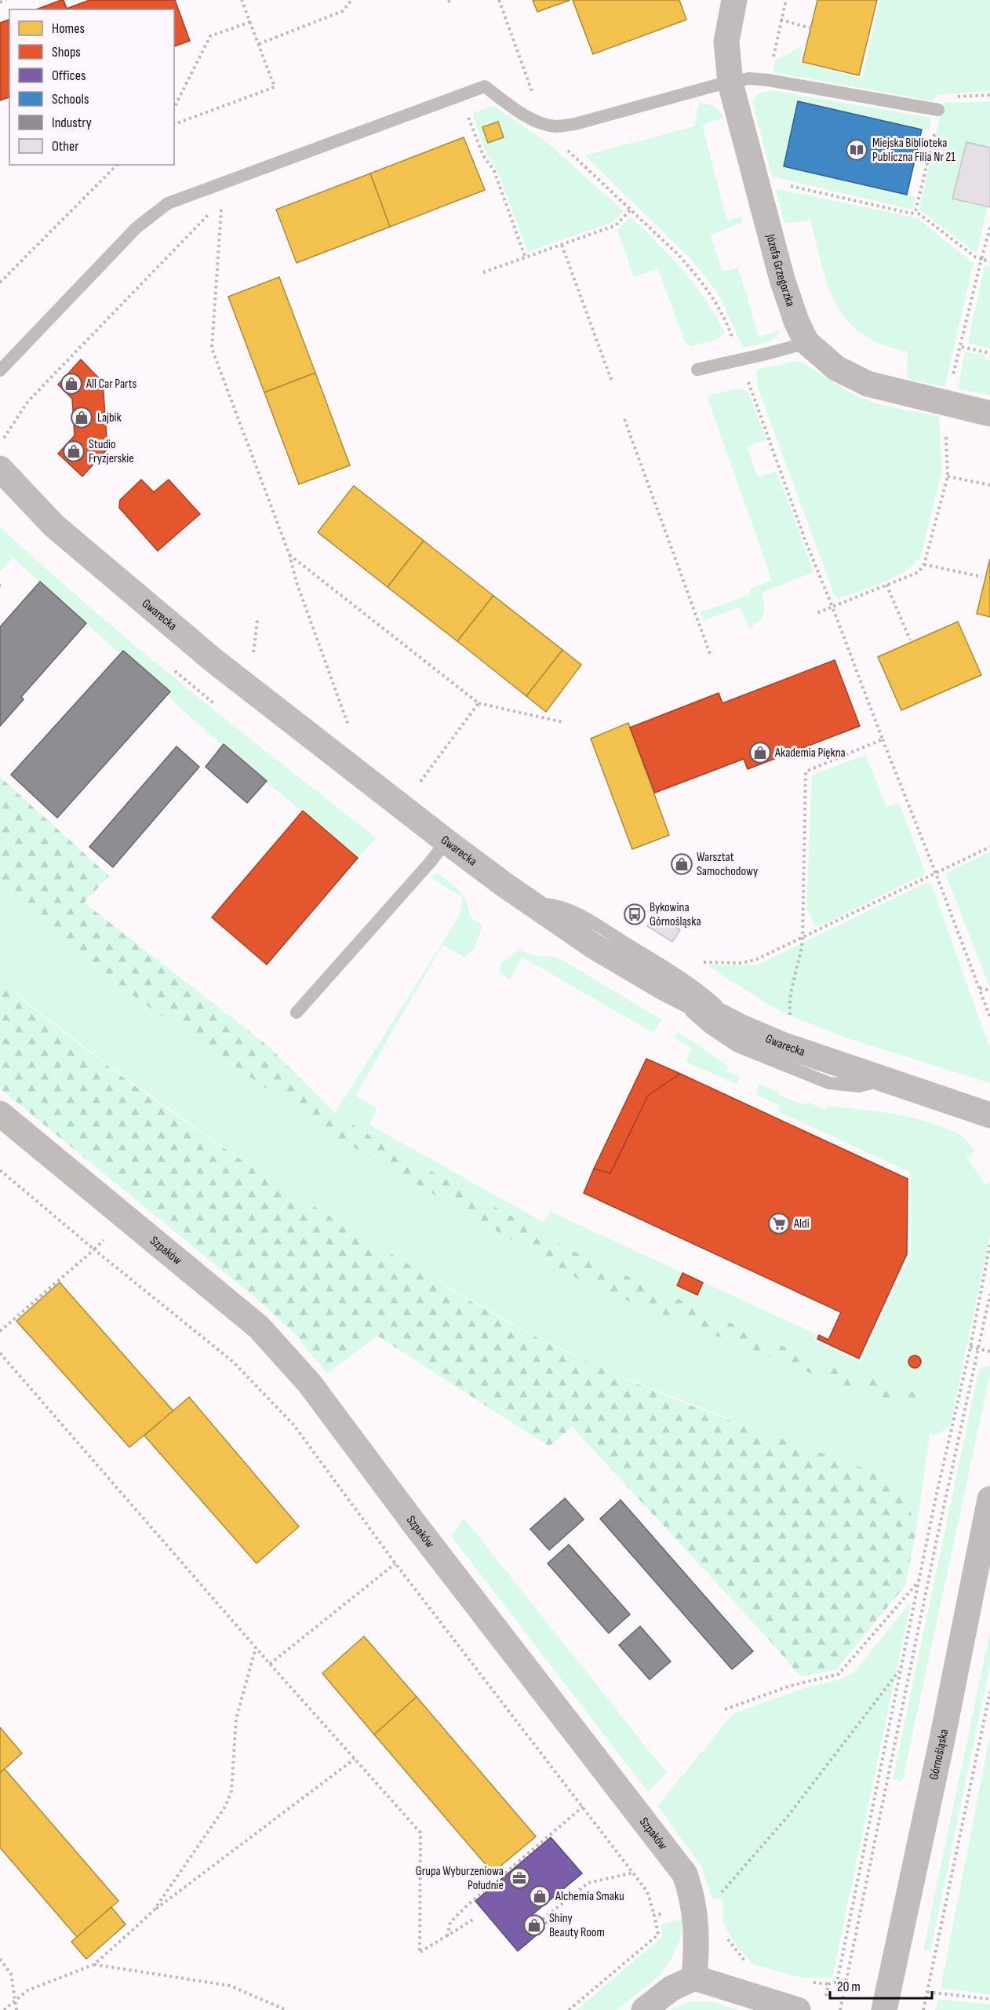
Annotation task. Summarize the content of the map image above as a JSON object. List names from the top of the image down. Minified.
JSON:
{"streets":{"street":["Józefa Grzegorzka","Gwarecka","Szpaków","Górnośląska"]},"places":{"library":["Miejska Biblioteka Publiczna Filia Nr 21"],"shop":["All Car Parts","Lajbik","Studio Fryzjerskie","Akademia Piękna","Warsztat Samochodowy","Alchemia Smaku","Shiny Beauty Room"],"bus stop":["Bykowina Górnośląska"],"supermarket":["Aldi"],"office":["Grupa Wyburzeniowa Południe"]},"legend":["Homes","Shops","Offices","Schools","Industry","Other"],"scale_bar":"20 m"}
